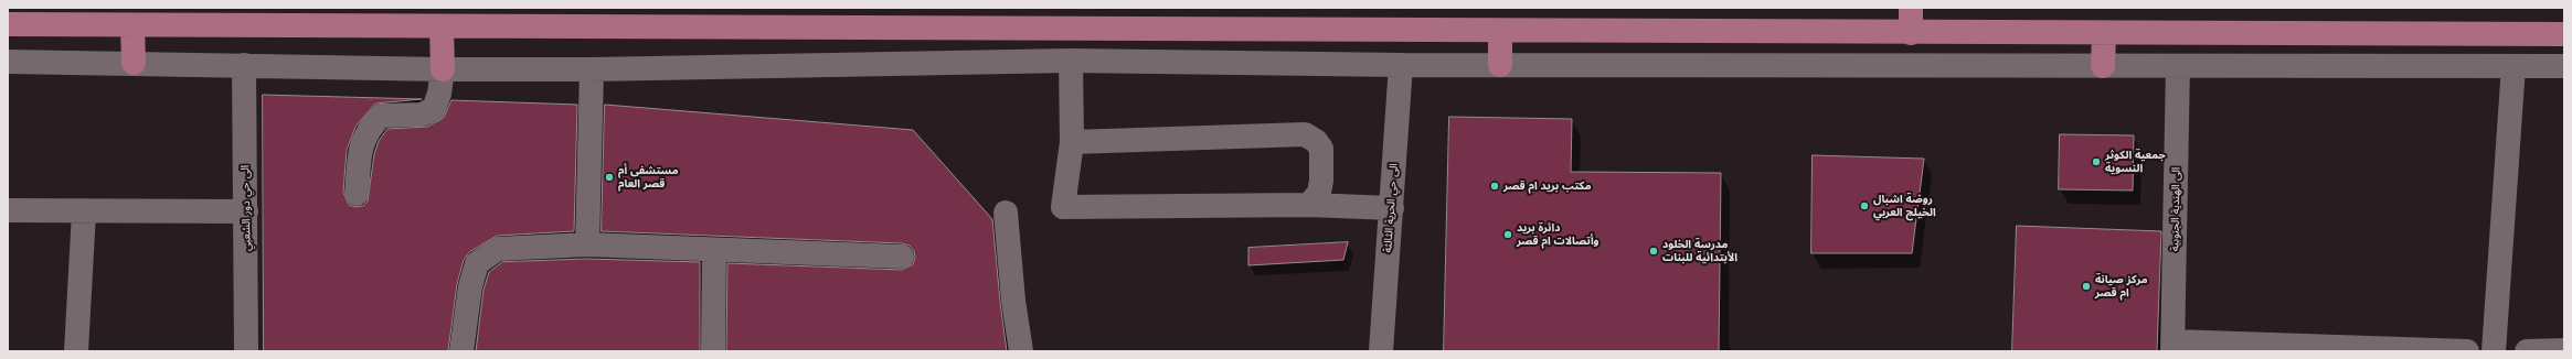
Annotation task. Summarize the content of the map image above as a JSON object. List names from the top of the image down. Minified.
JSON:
{"streets":{"street":["الى حي دور الشعبي","الى حي الحرية الثالثة","الى الهندية الجنوبية"]},"places":["جمعية الكوثر النسوية","مستشفى أم قصر العام","مكتب بريد ام قصر","روضة اشبال الخيلج العربي","دائرة بريد وأتصالات ام قصر","مدرسة الخلود الأبتدائية للبنات","مركز صيانة ام قصر"]}
